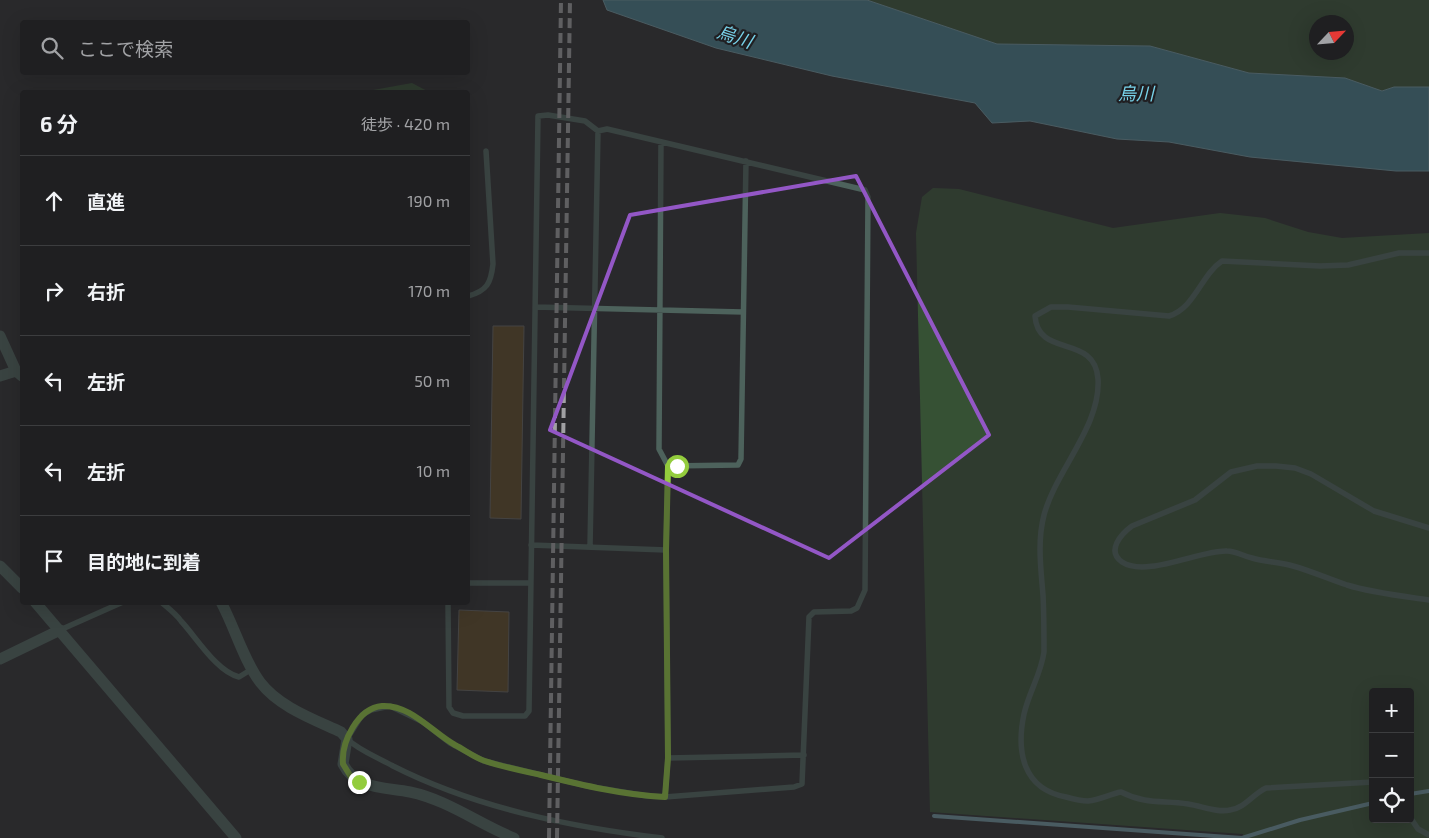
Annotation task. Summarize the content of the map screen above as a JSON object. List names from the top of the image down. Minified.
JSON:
{"water":["烏川"],"north":"top right","page":{"search":"ここで検索","heading":["6 分","徒歩 · 420 m"],"list":[["直進","190 m"],["右折","170 m"],["左折","50 m"],["左折","10 m"],"目的地に到着"],"map_buttons":["+","−"]}}
